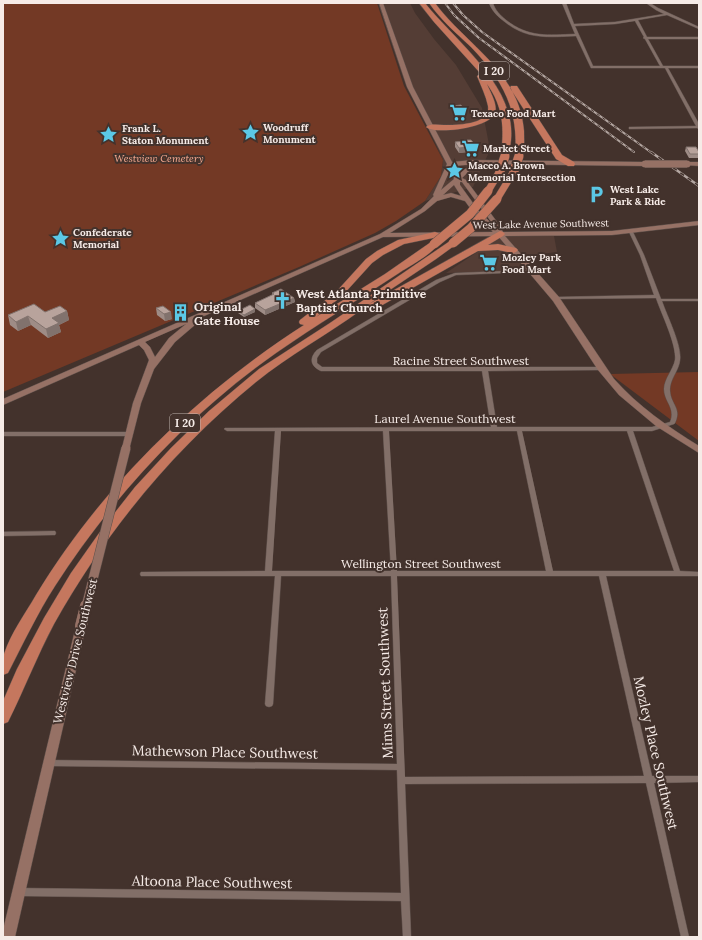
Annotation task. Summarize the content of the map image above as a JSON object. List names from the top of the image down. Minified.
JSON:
{"streets":{"highway":["I 20"],"main road":["West Lake Avenue Southwest","Westview Drive Southwest"],"street":["Racine Street Southwest","Laurel Avenue Southwest","Wellington Street Southwest","Mims Street Southwest","Mathewson Place Southwest","Mozley Place Southwest","Altoona Place Southwest"]},"crossings":[["I 20","West Lake Avenue Southwest"],["Laurel Avenue Southwest","Mims Street Southwest"],["Wellington Street Southwest","Mims Street Southwest"],["Wellington Street Southwest","Mozley Place Southwest"],["Westview Drive Southwest","Mathewson Place Southwest"],["Westview Drive Southwest","Altoona Place Southwest"],["Mims Street Southwest","Mathewson Place Southwest"],["Mims Street Southwest","Altoona Place Southwest"]],"parks":["Westview Cemetery"],"places":{"supermarket":["Texaco Food Mart","Market Street","Mozley Park Food Mart"],"place":["Woodruff Monument","Frank L. Staton Monument","Maceo A. Brown Memorial Intersection","Confederate Memorial"],"parking":["West Lake Park & Ride"],"church":["West Atlanta Primitive Baptist Church"],"building":["Original Gate House"]}}
